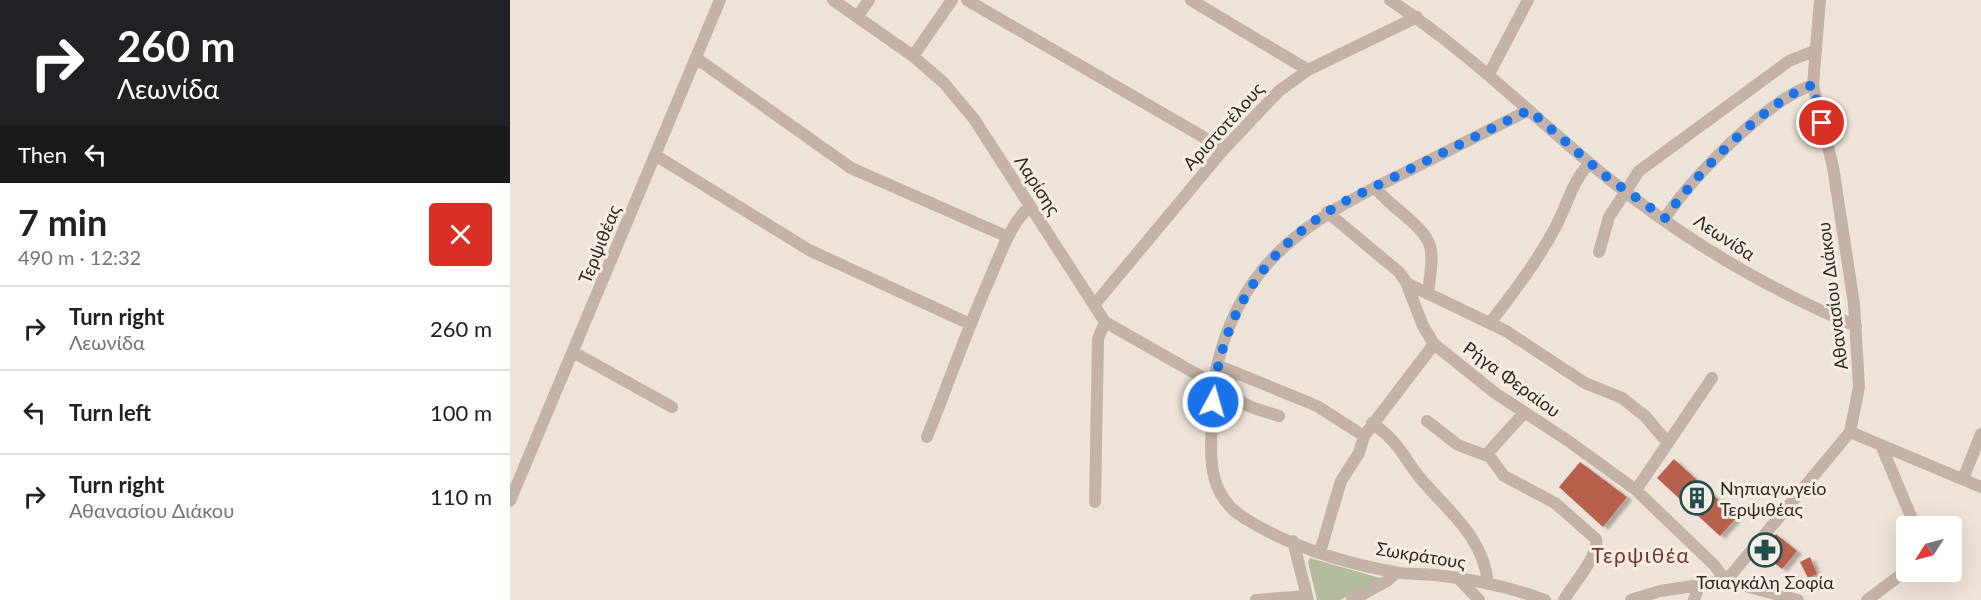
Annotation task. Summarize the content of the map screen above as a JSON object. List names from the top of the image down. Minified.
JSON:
{"streets":{"street":["Αριστοτέλους","Λαρίσης","Λεωνίδα","Τερψιθέας","Αθανασίου Διάκου","Ρήγα Φεραίου","Σωκράτους"]},"crossings":[["Αριστοτέλους","Λαρίσης"],["Αριστοτέλους","Λεωνίδα"],["Λαρίσης","Σωκράτους"],["Λεωνίδα","Αθανασίου Διάκου"],["Λεωνίδα","Σωκράτους"],["Αθανασίου Διάκου","Ρήγα Φεραίου"],["Ρήγα Φεραίου","Σωκράτους"]],"districts":["Τερψιθέα"],"places":{"building":["Νηπιαγωγείο Τερψιθέας"],"pharmacy":["Τσιαγκάλη Σοφία"]},"north":"bottom left","page":{"turn":["260 m","Λεωνίδα"],"then":"Then","heading":["7 min","490 m · 12:32"],"list":[{"name":"Turn right","note":"Λεωνίδα","value":"260 m"},{"name":"Turn left","value":"100 m"},{"name":"Turn right","note":"Αθανασίου Διάκου","value":"110 m"}]}}
